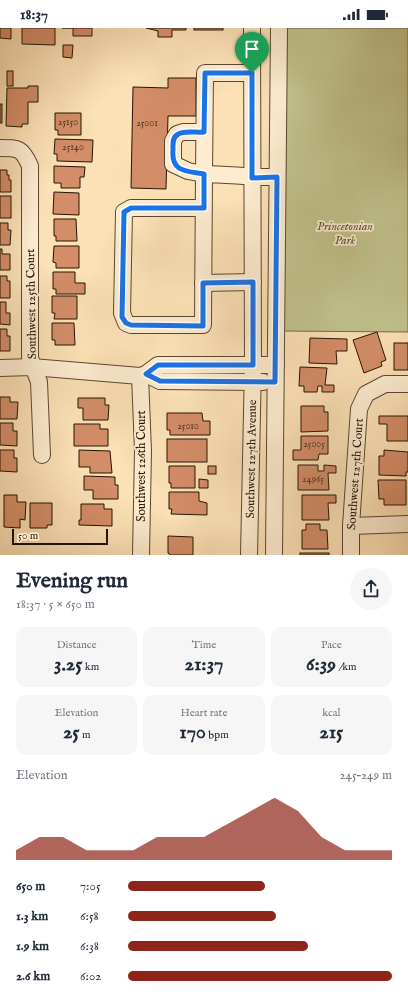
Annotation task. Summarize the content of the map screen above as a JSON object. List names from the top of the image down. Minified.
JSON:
{"streets":{"street":["Southwest 125th Court","Southwest 127th Avenue","Southwest 126th Court","Southwest 127th Court"]},"parks":["Princetonian Park"],"house_numbers":["25150","25001","25140","25010","25005","24965"],"scale_bar":"50 m","page":{"status":"18:37","scale":"50 m","heading":["Evening run","18:37 · 5 × 650 m"],"stats":[["Distance","3.25 km"],["Time","21:37"],["Pace","6:39 /km"],["Elevation","25 m"],["Heart rate","170 bpm"],["kcal","215"]],"chart":["Elevation","245–249 m"],"list":[{"name":"650 m","note":"7:05"},{"name":"1.3 km","note":"6:58"},{"name":"1.9 km","note":"6:38"},{"name":"2.6 km","note":"6:02"}]}}
